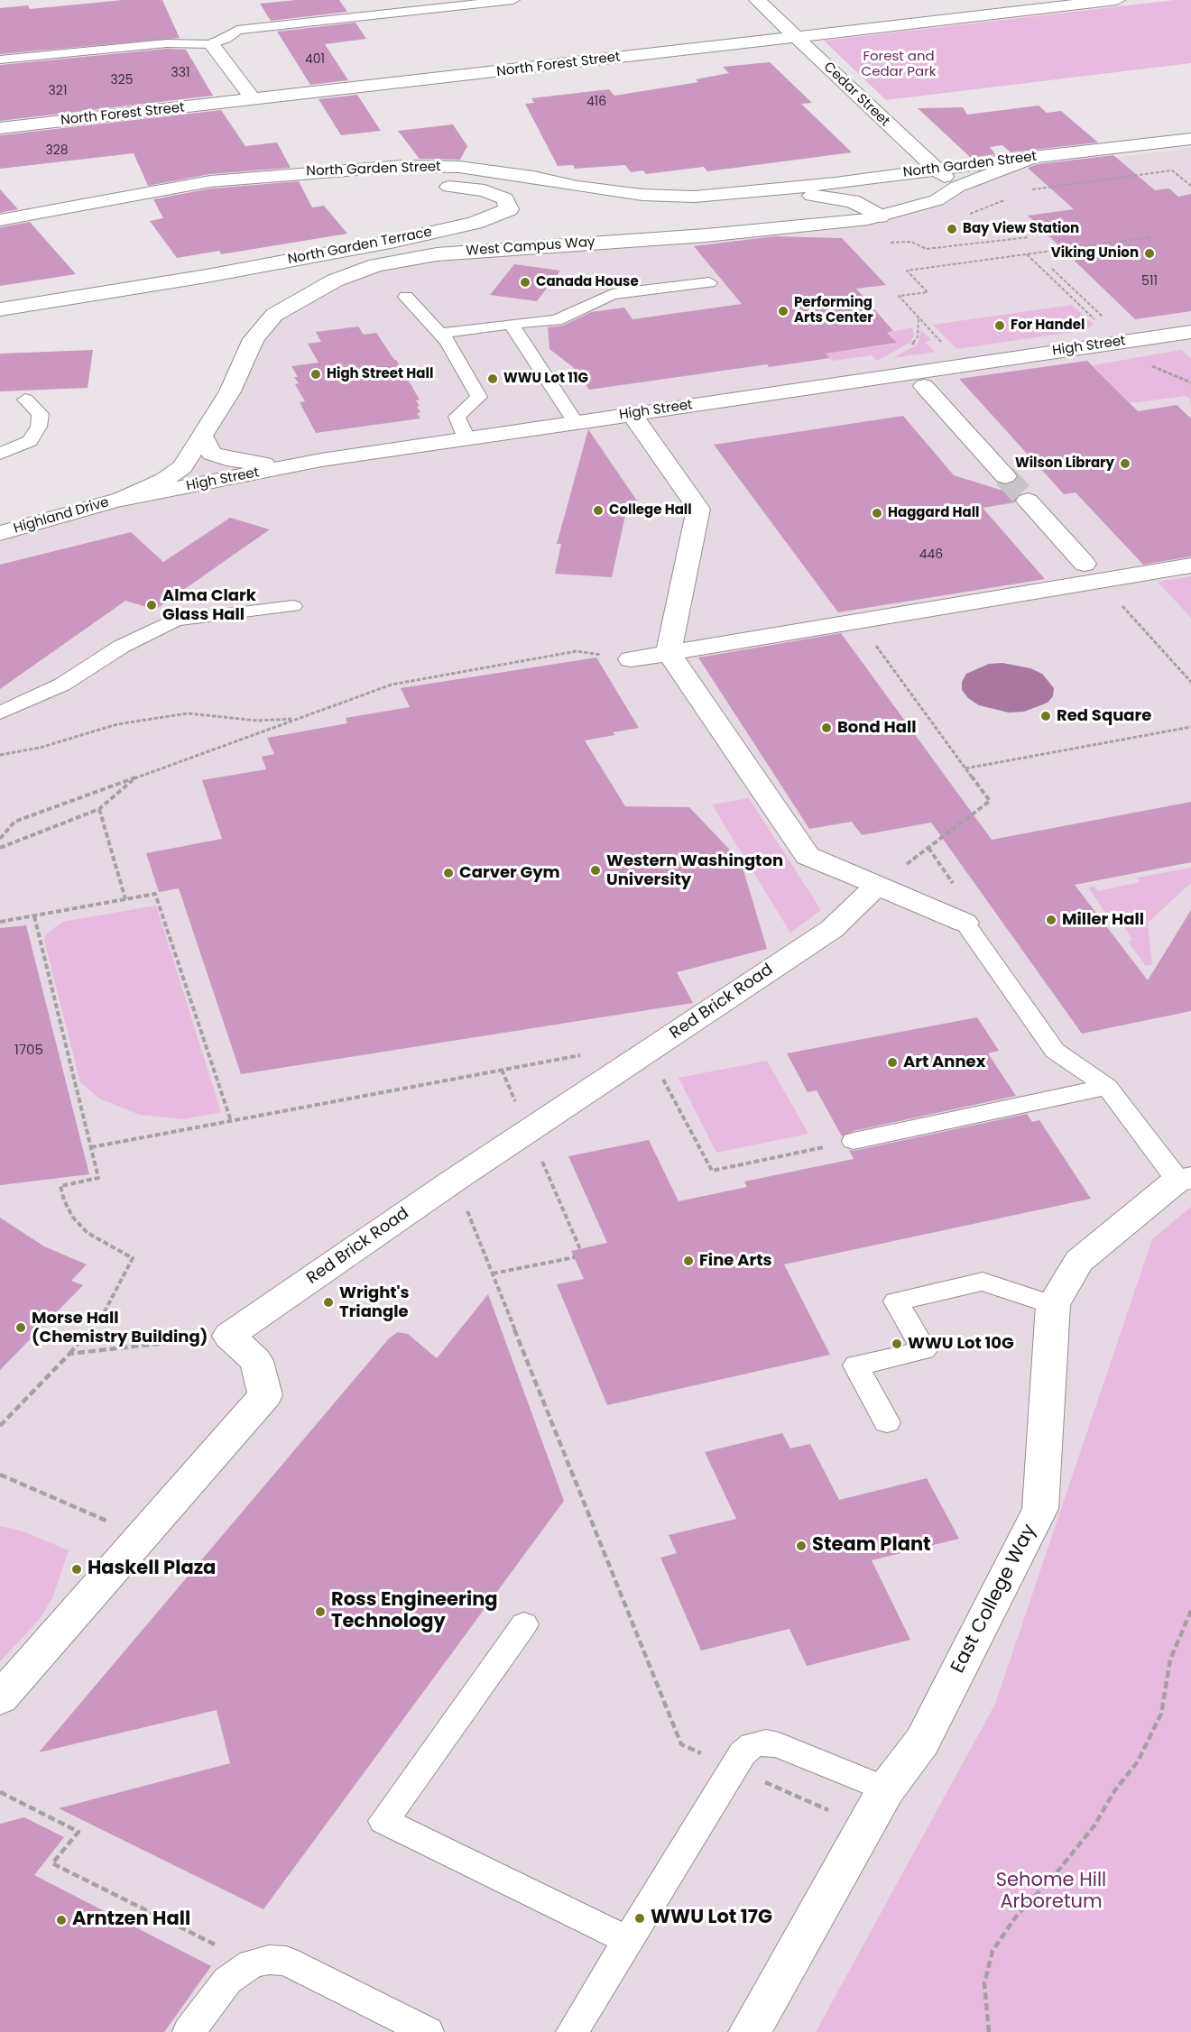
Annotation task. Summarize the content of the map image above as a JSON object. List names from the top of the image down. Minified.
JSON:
{"streets":{"street":["North Forest Street","Cedar Street","North Garden Street","North Garden Terrace","West Campus Way","High Street","Highland Drive","Red Brick Road","East College Way"]},"crossings":[["North Forest Street","Cedar Street"],["Cedar Street","North Garden Street"],["Cedar Street","West Campus Way"],["North Garden Street","North Garden Terrace"],["North Garden Street","West Campus Way"],["West Campus Way","High Street"],["West Campus Way","Highland Drive"],["High Street","Highland Drive"]],"parks":["Forest and Cedar Park","Sehome Hill Arboretum"],"places":["Bay View Station","Viking Union","Canada House","Performing Arts Center","For Handel","High Street Hall","WWU Lot 11G","Wilson Library","College Hall","Haggard Hall","Alma Clark Glass Hall","Red Square","Bond Hall","Western Washington University","Carver Gym","Miller Hall","Art Annex","Fine Arts","Wright's Triangle","Morse Hall (Chemistry Building)","WWU Lot 10G","Steam Plant","Haskell Plaza","Ross Engineering Technology","WWU Lot 17G","Arntzen Hall"],"house_numbers":["401","331","325","321","416","328","511","446","1705"]}
